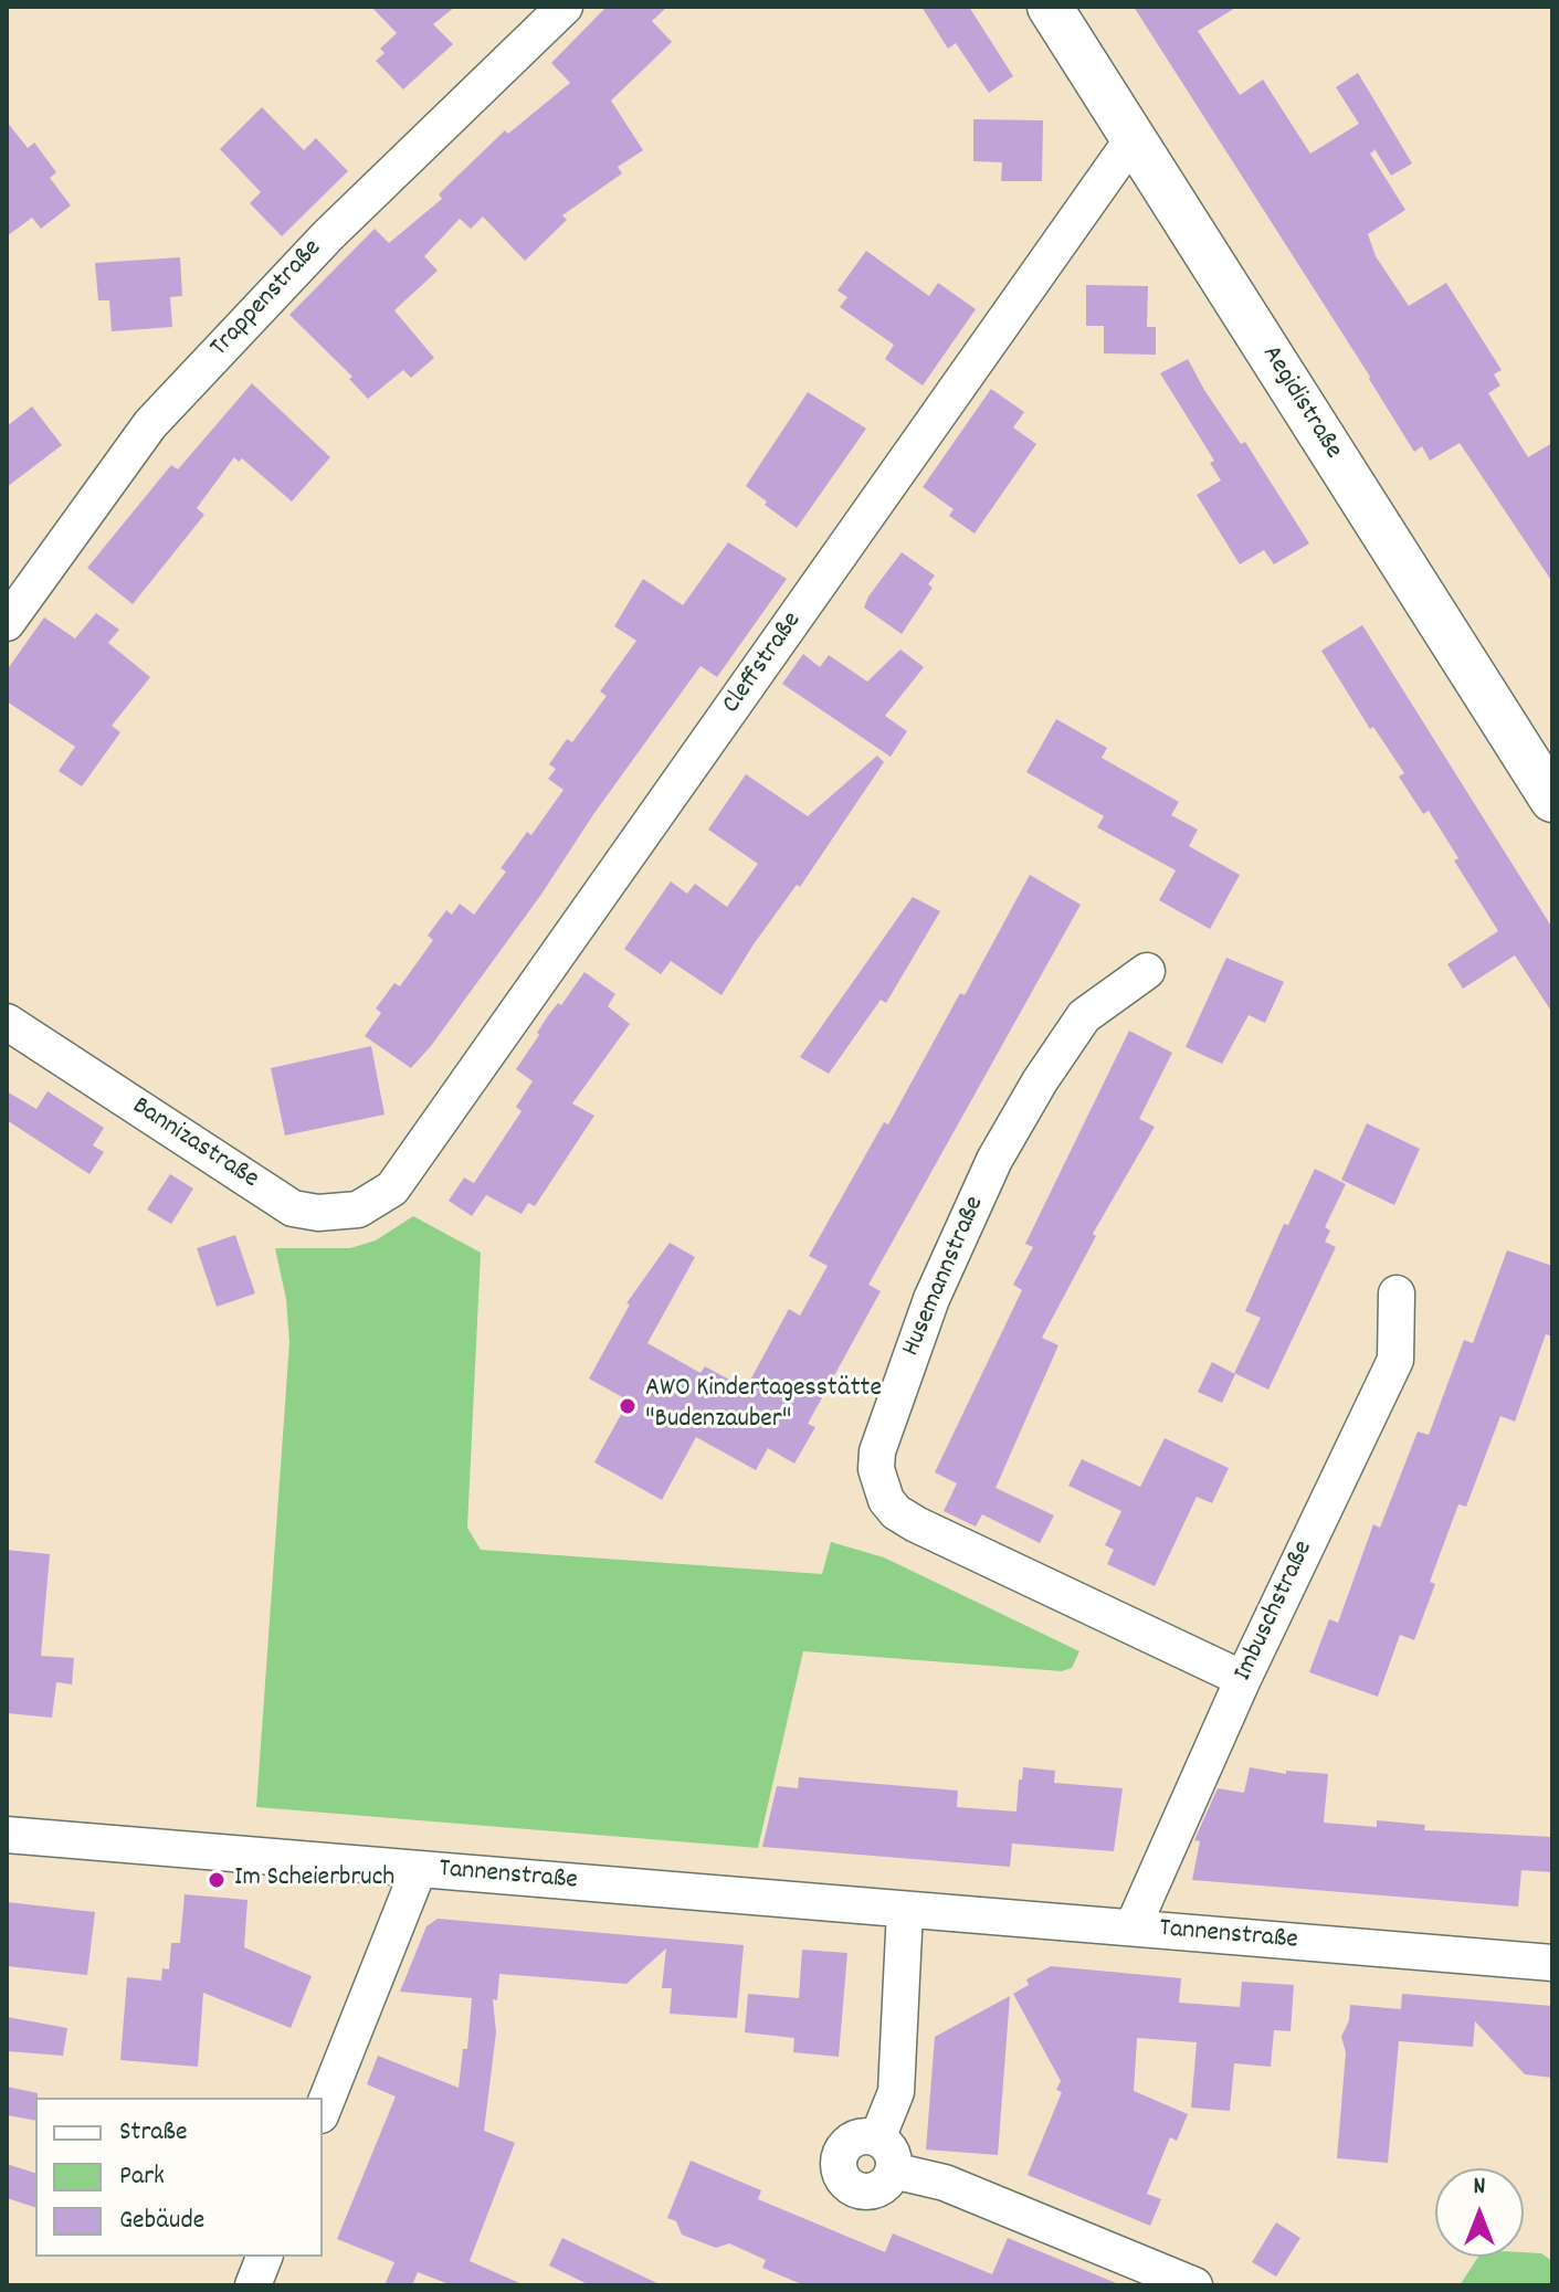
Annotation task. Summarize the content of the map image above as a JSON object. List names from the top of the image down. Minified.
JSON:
{"streets":{"street":["Trappenstraße","Aegidistraße","Cleffstraße","Bannizastraße","Husemannstraße","Imbuschstraße","Tannenstraße"]},"crossings":[["Aegidistraße","Cleffstraße"],["Cleffstraße","Bannizastraße"],["Husemannstraße","Imbuschstraße"],["Imbuschstraße","Tannenstraße"]],"places":["AWO Kindertagesstätte \"Budenzauber\"","Im Scheierbruch"],"legend":["Straße","Park","Gebäude"],"north":"top"}
